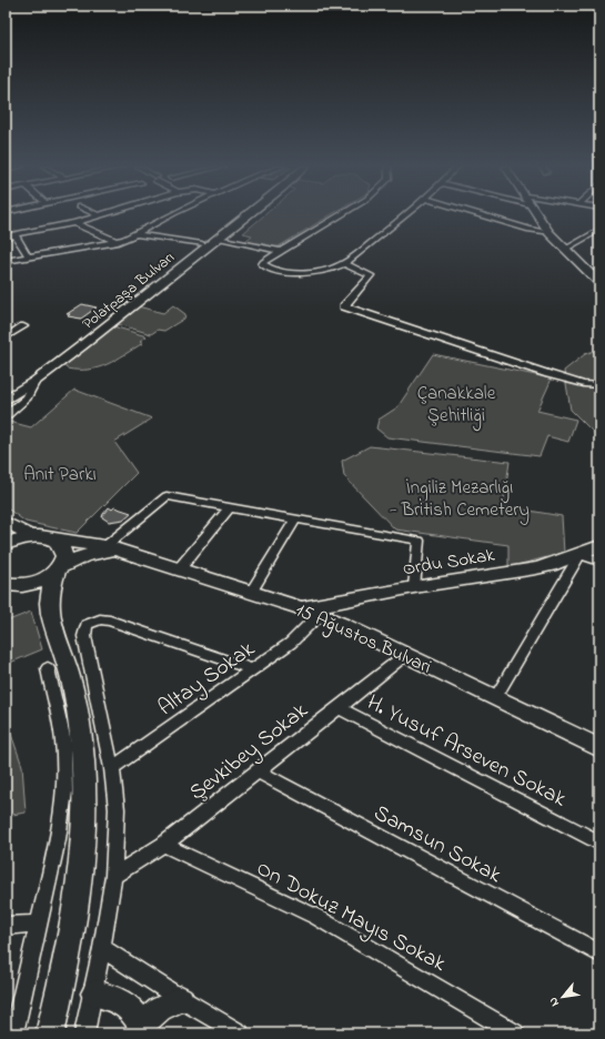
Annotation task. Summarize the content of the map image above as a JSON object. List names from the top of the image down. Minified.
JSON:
{"streets":{"main road":["Polatpaşa Bulvarı","Ordu Sokak","15 Ağustos Bulvari"],"street":["Altay Sokak","H. Yusuf Arseven Sokak","Şevkibey Sokak","Samsun Sokak","On Dokuz Mayıs Sokak"]},"crossings":[["Ordu Sokak","15 Ağustos Bulvari"],["Ordu Sokak","Altay Sokak"],["15 Ağustos Bulvari","Altay Sokak"],["15 Ağustos Bulvari","Şevkibey Sokak"],["H. Yusuf Arseven Sokak","Şevkibey Sokak"],["Şevkibey Sokak","Samsun Sokak"],["Şevkibey Sokak","On Dokuz Mayıs Sokak"]],"parks":["Çanakkale Şehitliği","Anıt Parkı","İngiliz Mezarlığı - British Cemetery"],"north":"bottom left"}
